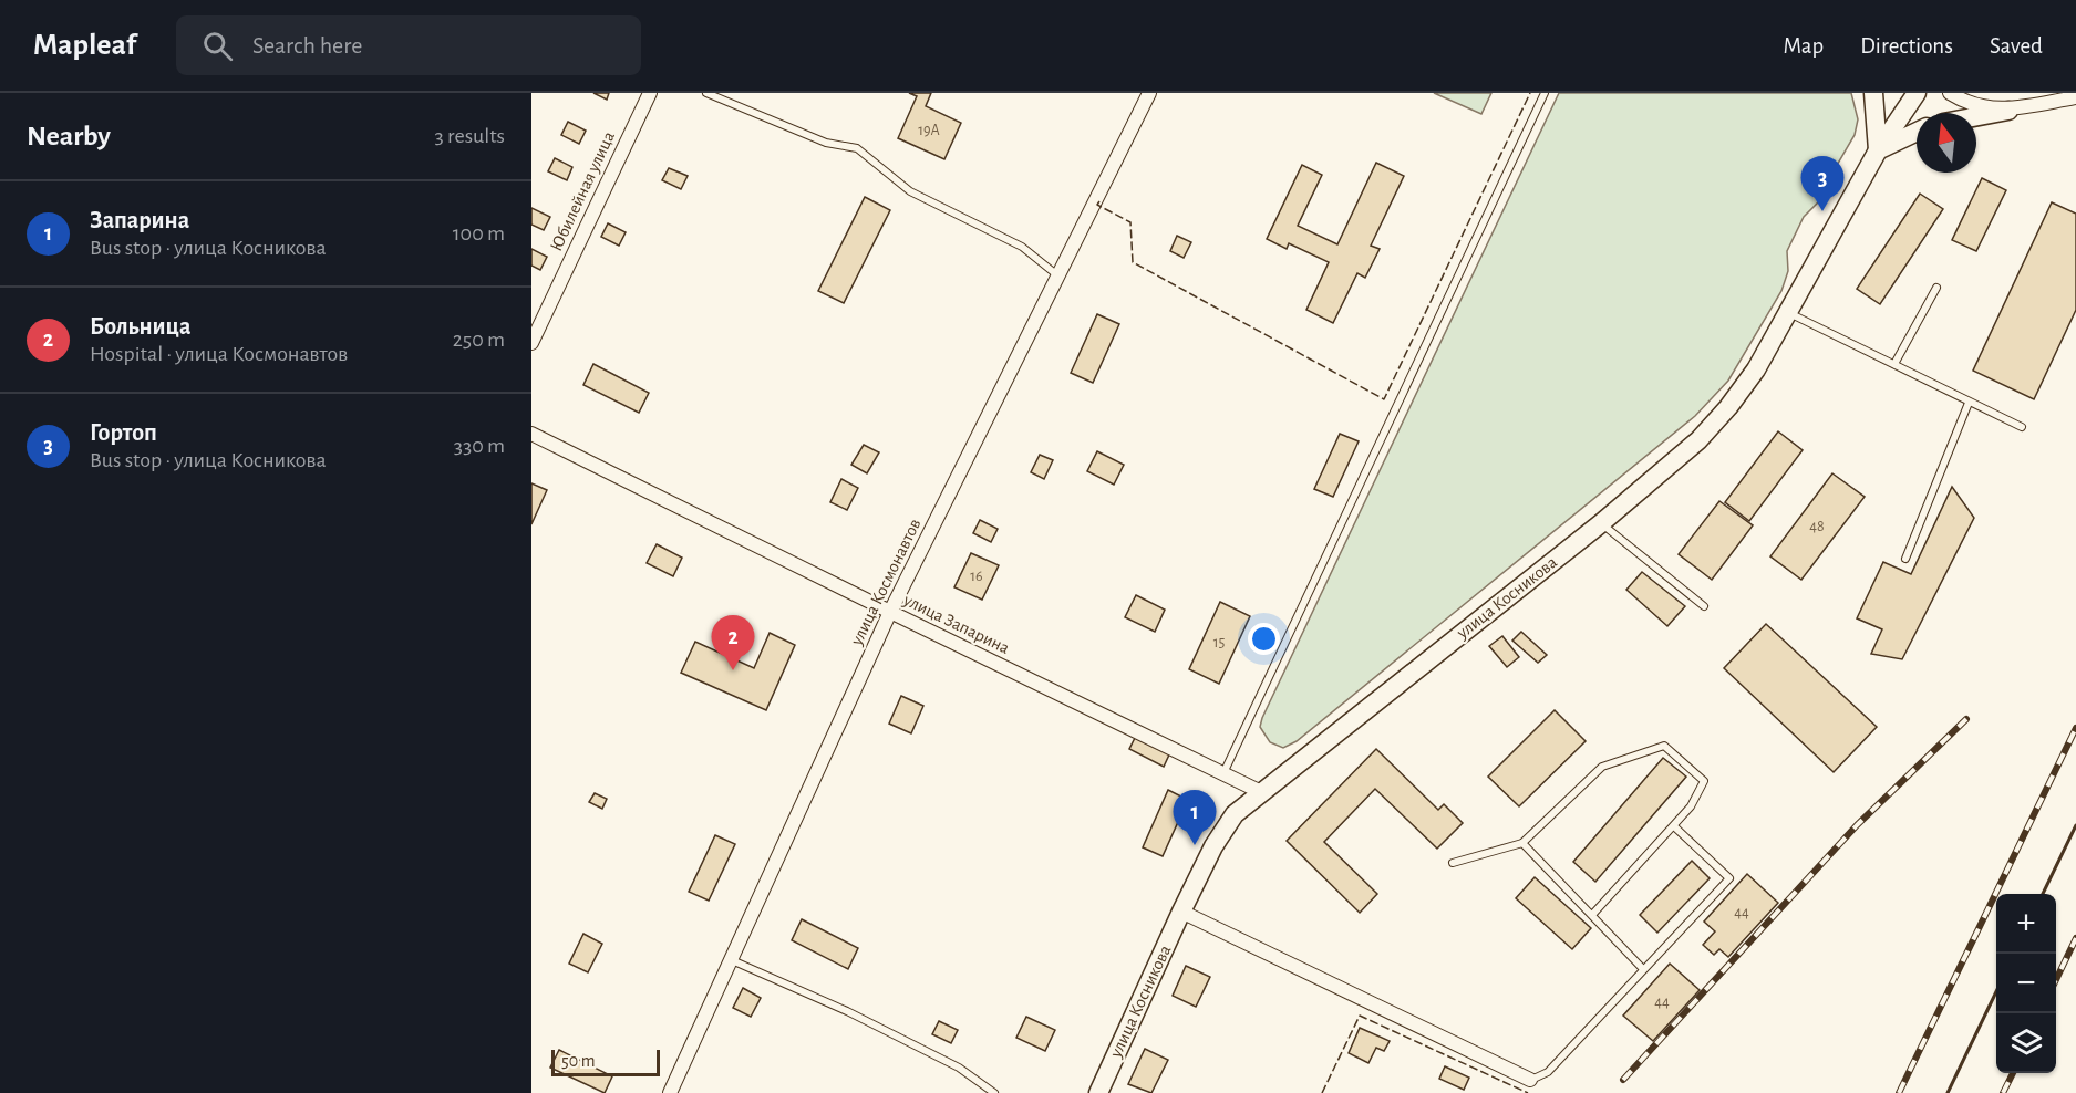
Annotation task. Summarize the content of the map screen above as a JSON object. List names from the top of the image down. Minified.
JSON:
{"streets":{"street":["Юбилейная улица","улица Космонавтов","улица Косникова","улица Запарина"]},"crossings":[["улица Космонавтов","улица Запарина"],["улица Косникова","улица Запарина"]],"house_numbers":["19А","48","16","15","44","44"],"scale_bar":"50 m","north":"top","page":{"header":"Mapleaf","search":"Search here","nav":["Map","Directions","Saved"],"heading":["Nearby","3 results"],"pins":["3","2","1"],"list":[{"mark":"1","name":"Запарина","note":"Bus stop · улица Косникова","value":"100 m"},{"mark":"2","name":"Больница","note":"Hospital · улица Космонавтов","value":"250 m"},{"mark":"3","name":"Гортоп","note":"Bus stop · улица Косникова","value":"330 m"}],"map_buttons":["+","−"],"scale":"50 m"}}
